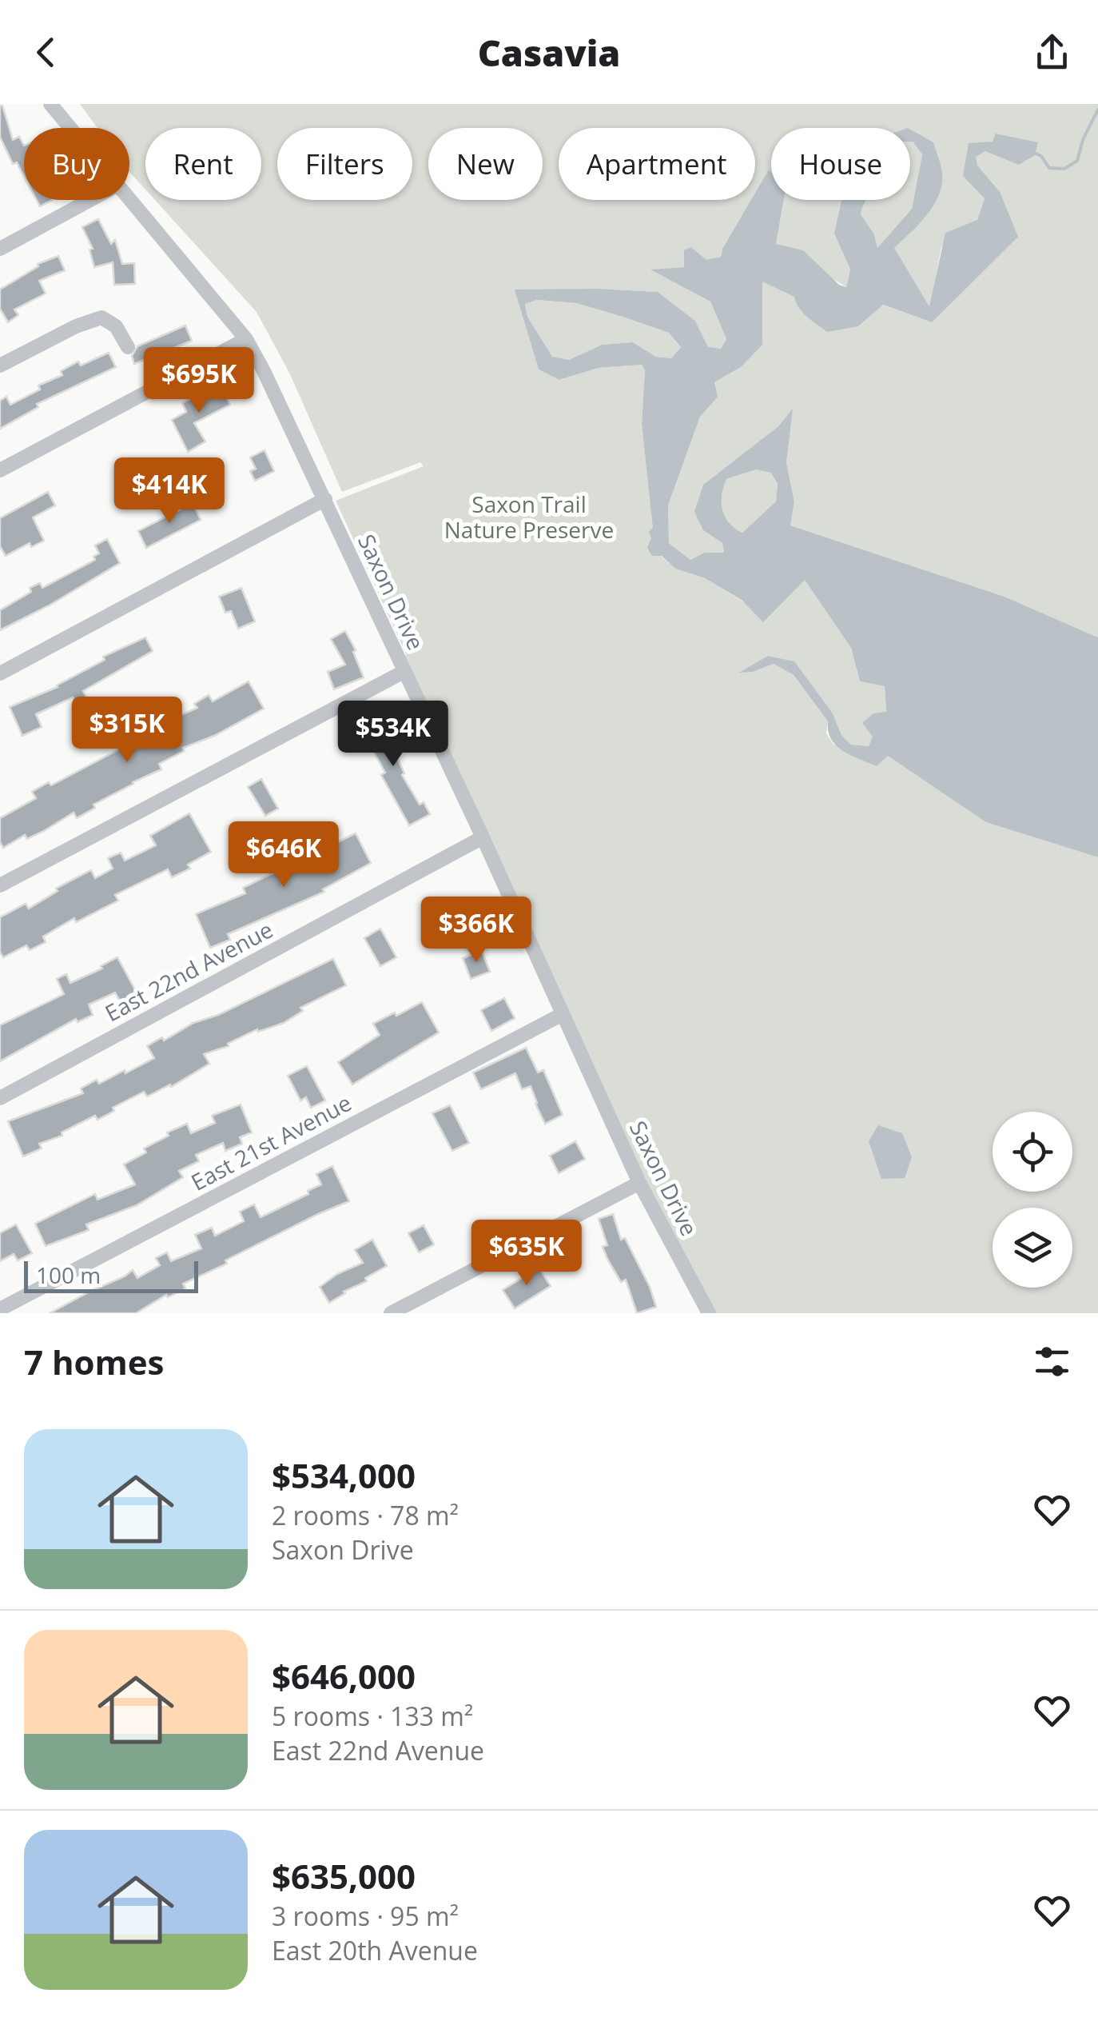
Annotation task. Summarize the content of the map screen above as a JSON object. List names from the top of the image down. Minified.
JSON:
{"streets":{"street":["Saxon Drive","East 22nd Avenue","East 21st Avenue"]},"crossings":[["Saxon Drive","East 22nd Avenue"],["Saxon Drive","East 21st Avenue"]],"parks":["Saxon Trail Nature Preserve"],"scale_bar":"100 m","page":{"header":"Casavia","chip":["Buy","Rent","Filters","New","Apartment","House"],"price":["$695K","$414K","$315K","$534K","$646K","$366K","$635K"],"scale":"100 m","heading":"7 homes","list":[{"name":"$534,000","note":"2 rooms · 78 m² · Saxon Drive"},{"name":"$646,000","note":"5 rooms · 133 m² · East 22nd Avenue"},{"name":"$635,000","note":"3 rooms · 95 m² · East 20th Avenue"}]}}
